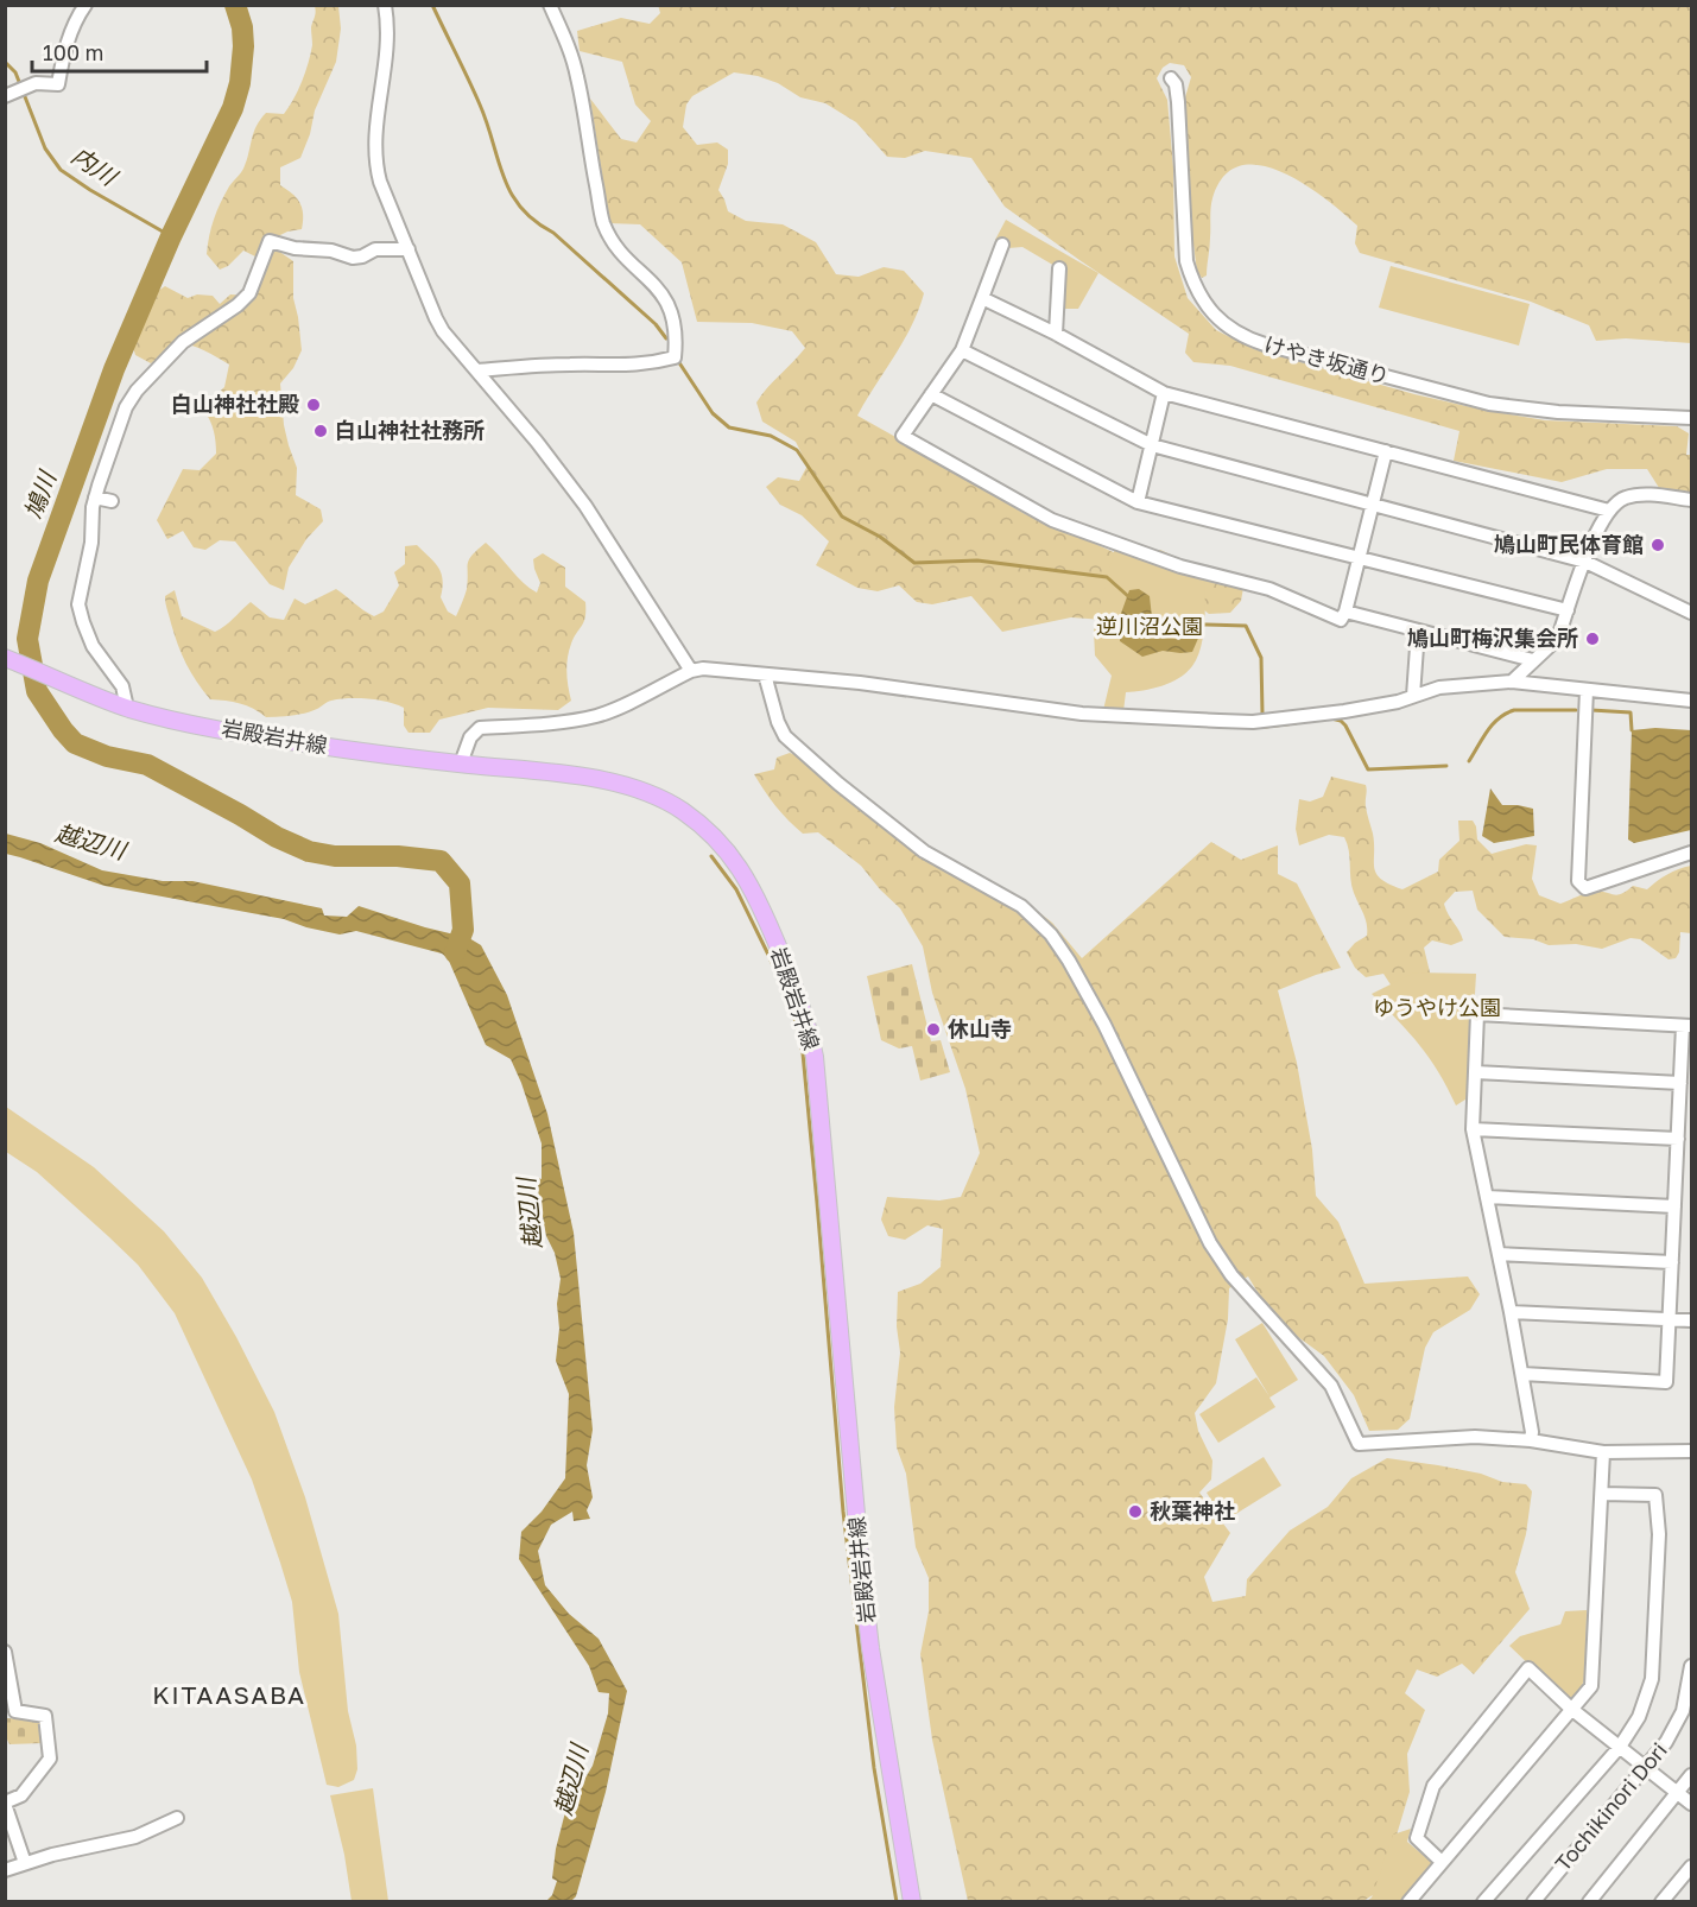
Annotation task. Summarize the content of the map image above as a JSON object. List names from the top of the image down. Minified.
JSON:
{"streets":{"main road":["岩殿岩井線"],"street":["けやき坂通り","Tochikinori Dori"]},"districts":["KITAASABA"],"water":["内川","鳩川","越辺川"],"parks":["逆川沼公園","ゆうやけ公園"],"places":["白山神社社殿","白山神社社務所","鳩山町民体育館","鳩山町梅沢集会所","休山寺","秋葉神社"],"scale_bar":"100 m"}
